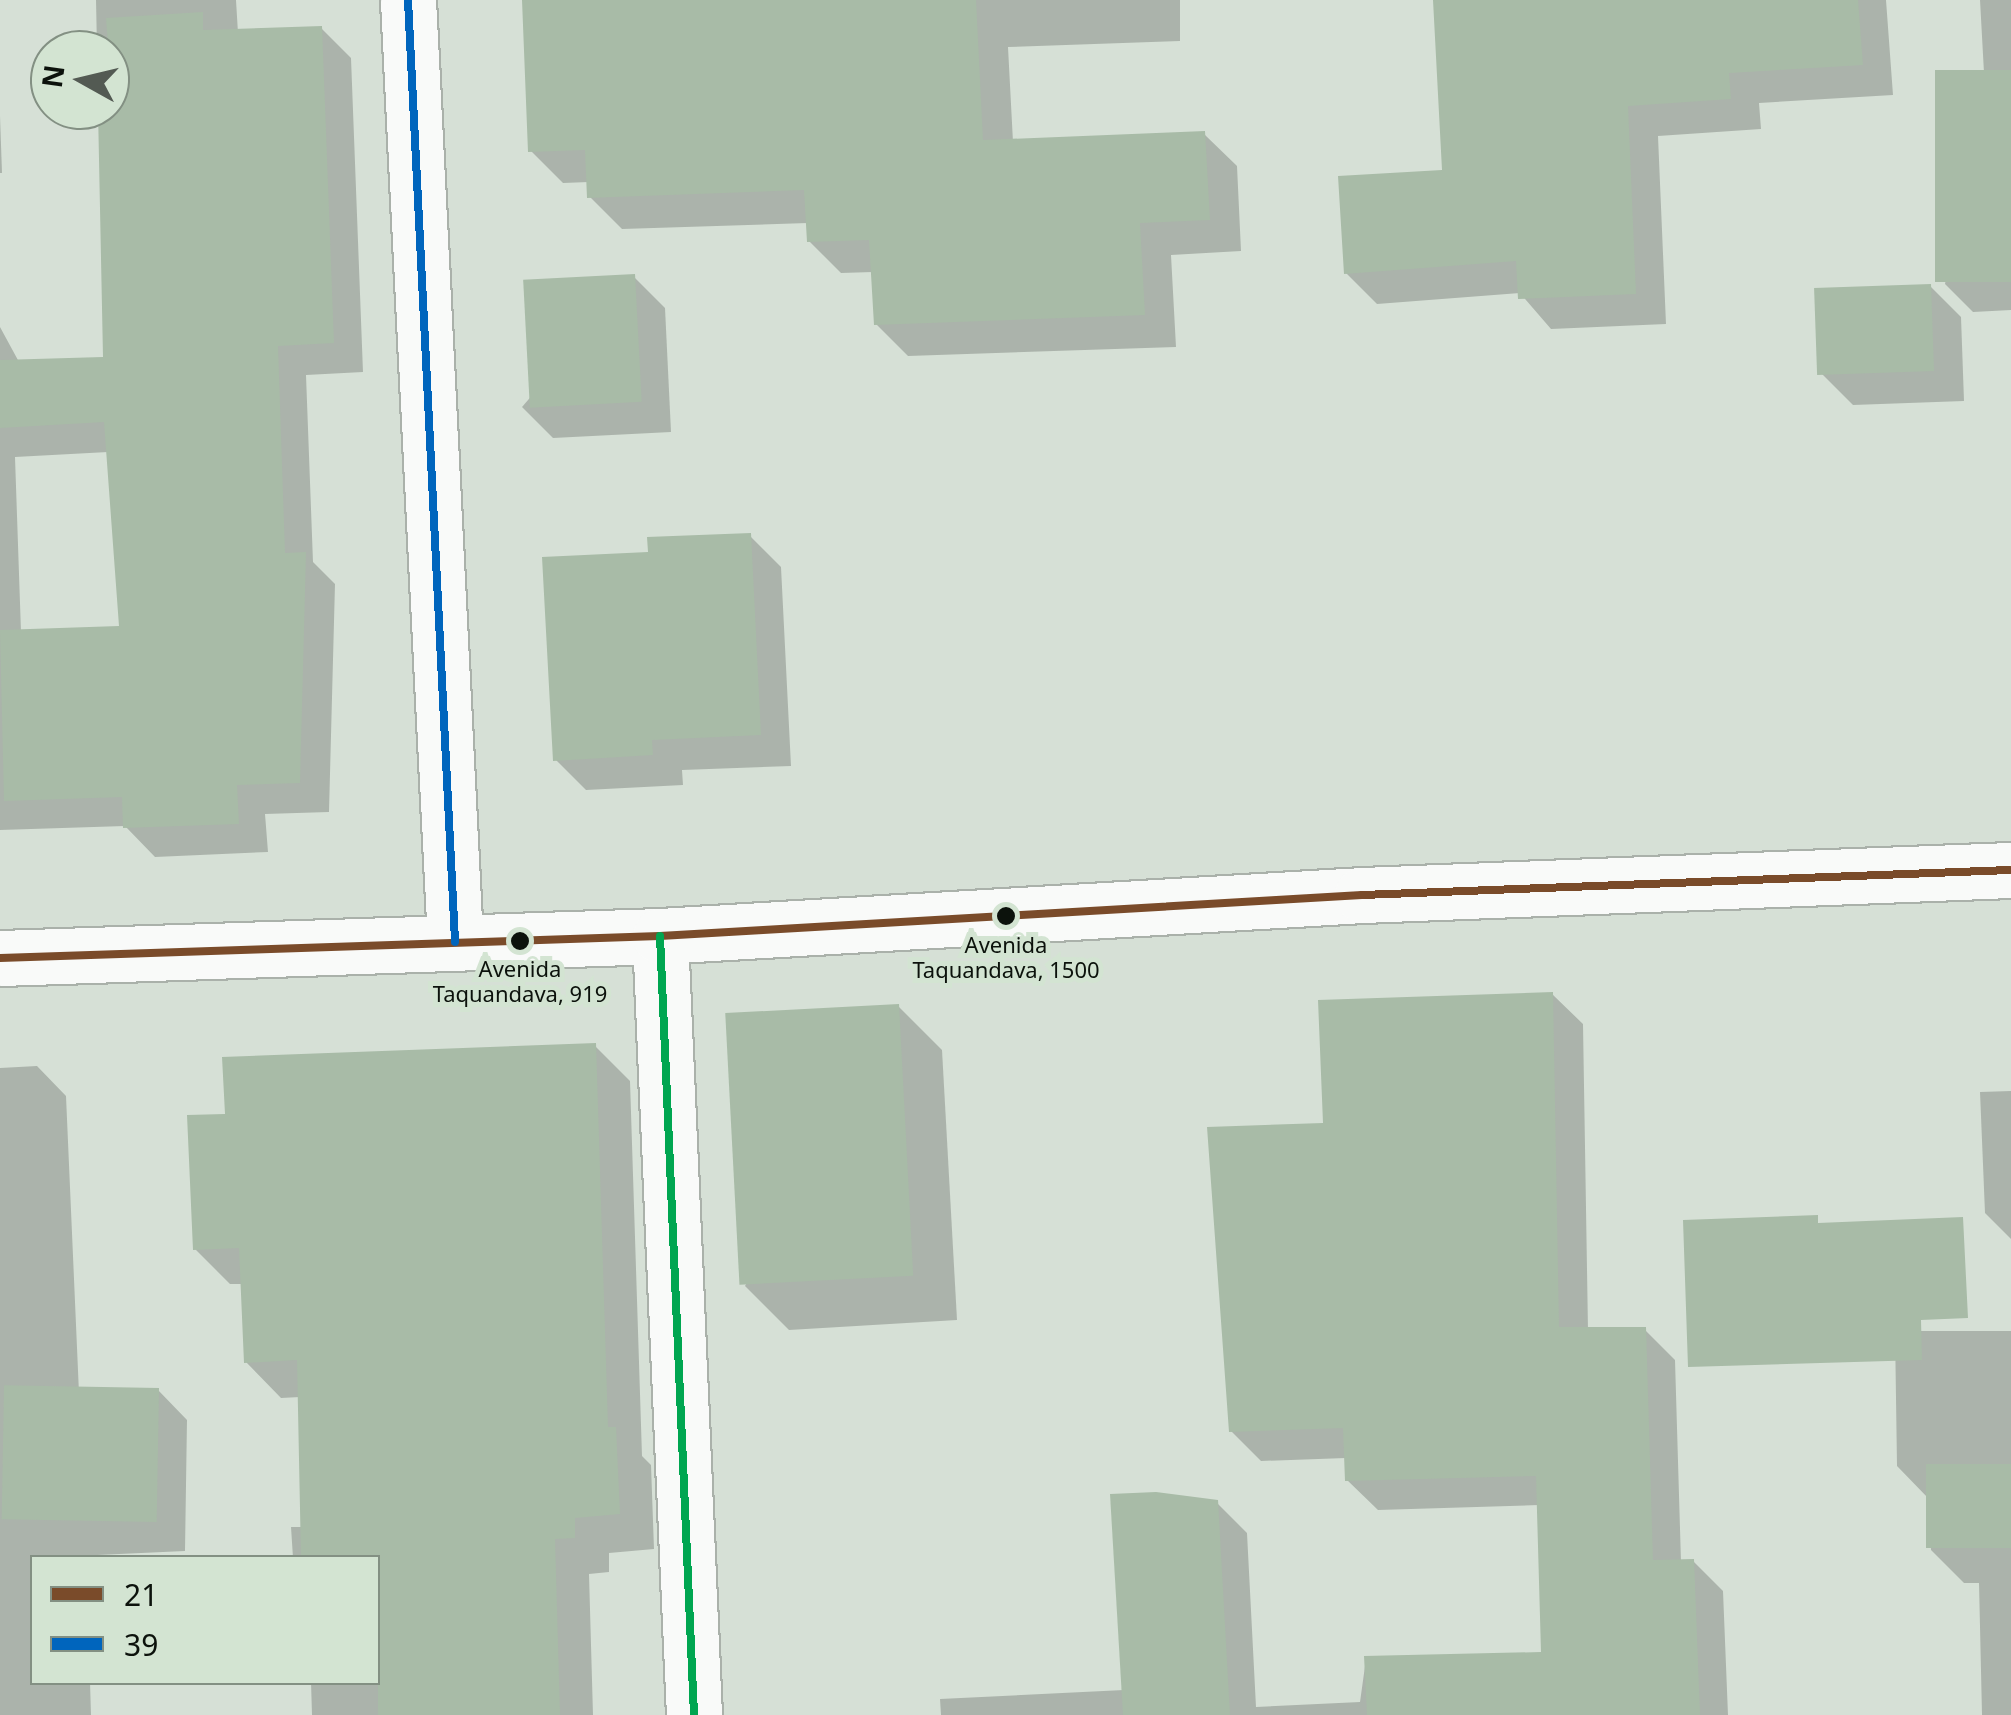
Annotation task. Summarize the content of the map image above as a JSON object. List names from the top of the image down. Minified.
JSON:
{"places":["Avenida Taquandava, 1500","Avenida Taquandava, 919"],"lines":["transit line 39","transit line 21"],"legend":["21","39"],"north":"left"}
